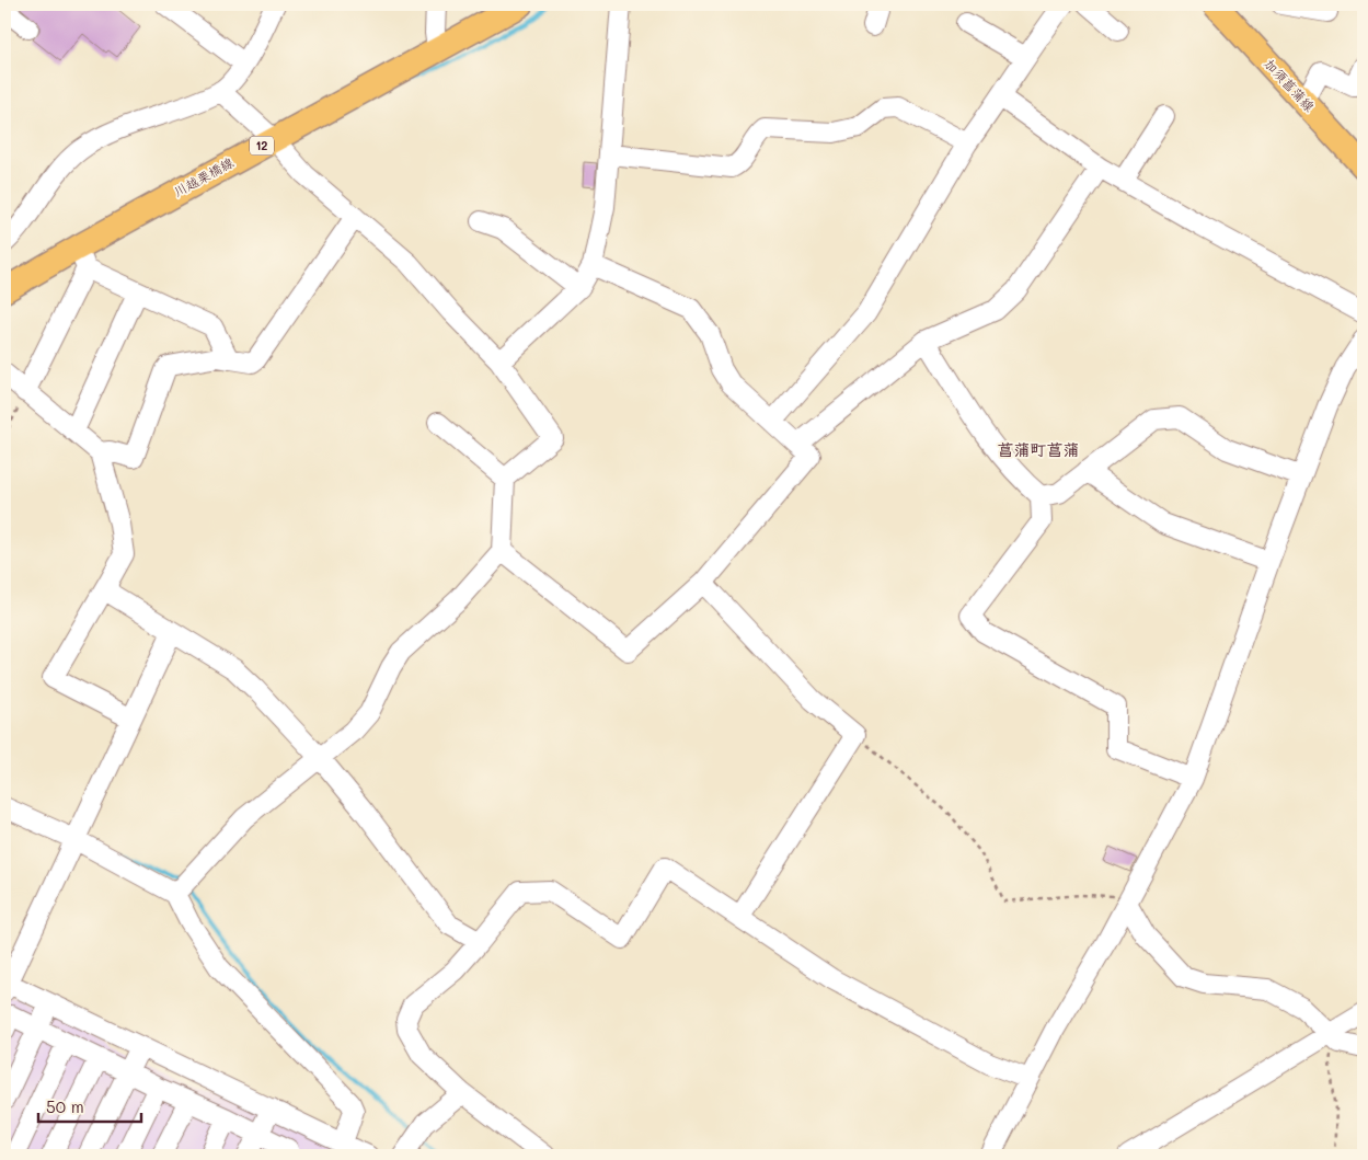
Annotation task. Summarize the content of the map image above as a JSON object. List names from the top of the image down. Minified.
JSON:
{"streets":{"main road":["加須菖蒲線","12","川越栗橋線"]},"districts":["菖蒲町菖蒲"],"scale_bar":"50 m"}
